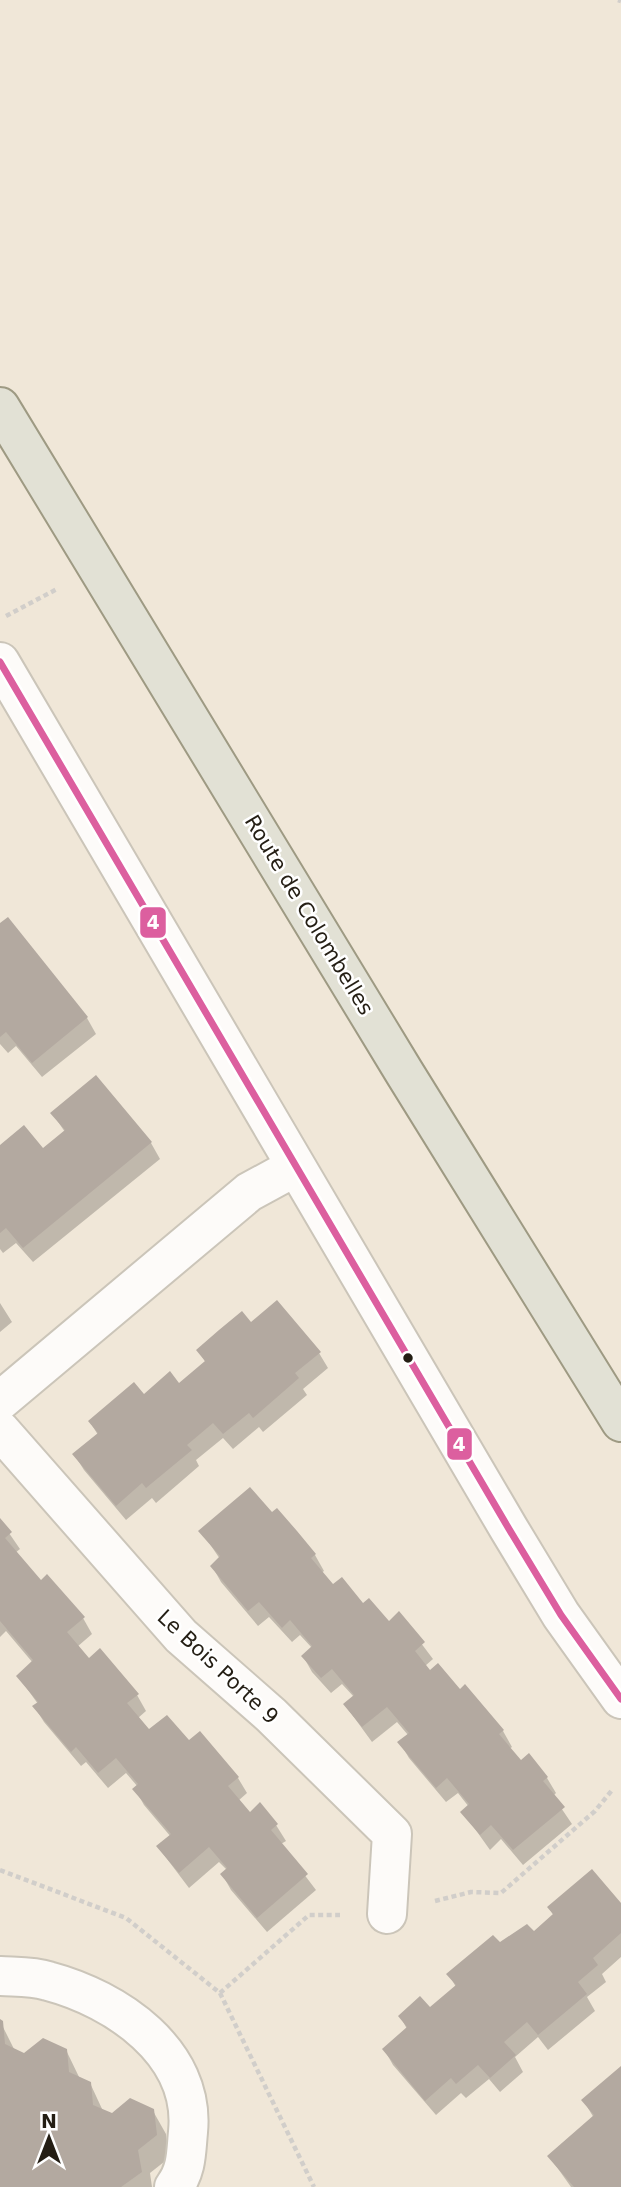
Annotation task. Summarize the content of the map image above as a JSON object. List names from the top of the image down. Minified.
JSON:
{"streets":{"main road":["Route de Colombelles"],"street":["Le Bois Porte 9"]},"lines":["transit line 4"],"north":"top"}
